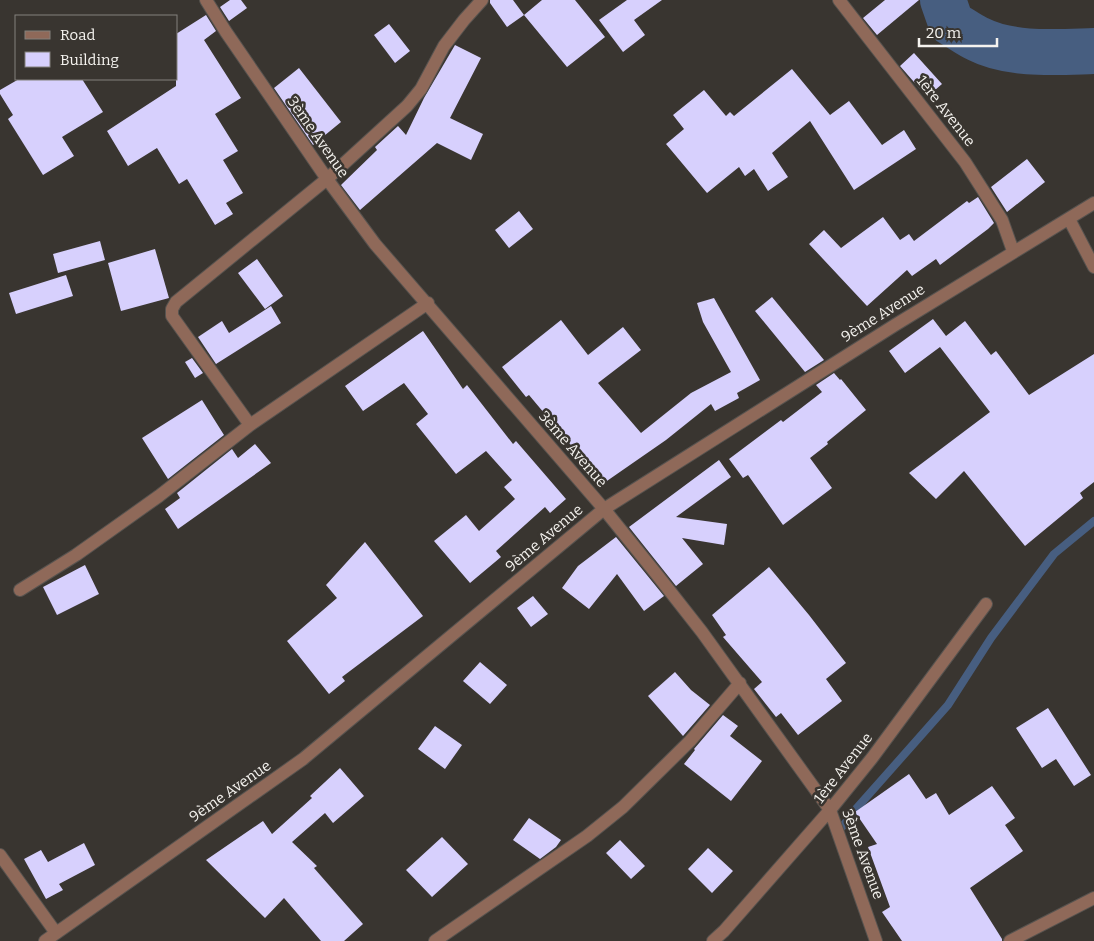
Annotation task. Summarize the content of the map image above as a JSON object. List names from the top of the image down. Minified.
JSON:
{"streets":{"street":["1ère Avenue","3ème Avenue","9ème Avenue"]},"crossings":[["1ère Avenue","3ème Avenue"],["1ère Avenue","9ème Avenue"],["3ème Avenue","9ème Avenue"]],"legend":["Road","Building"],"scale_bar":"20 m"}
